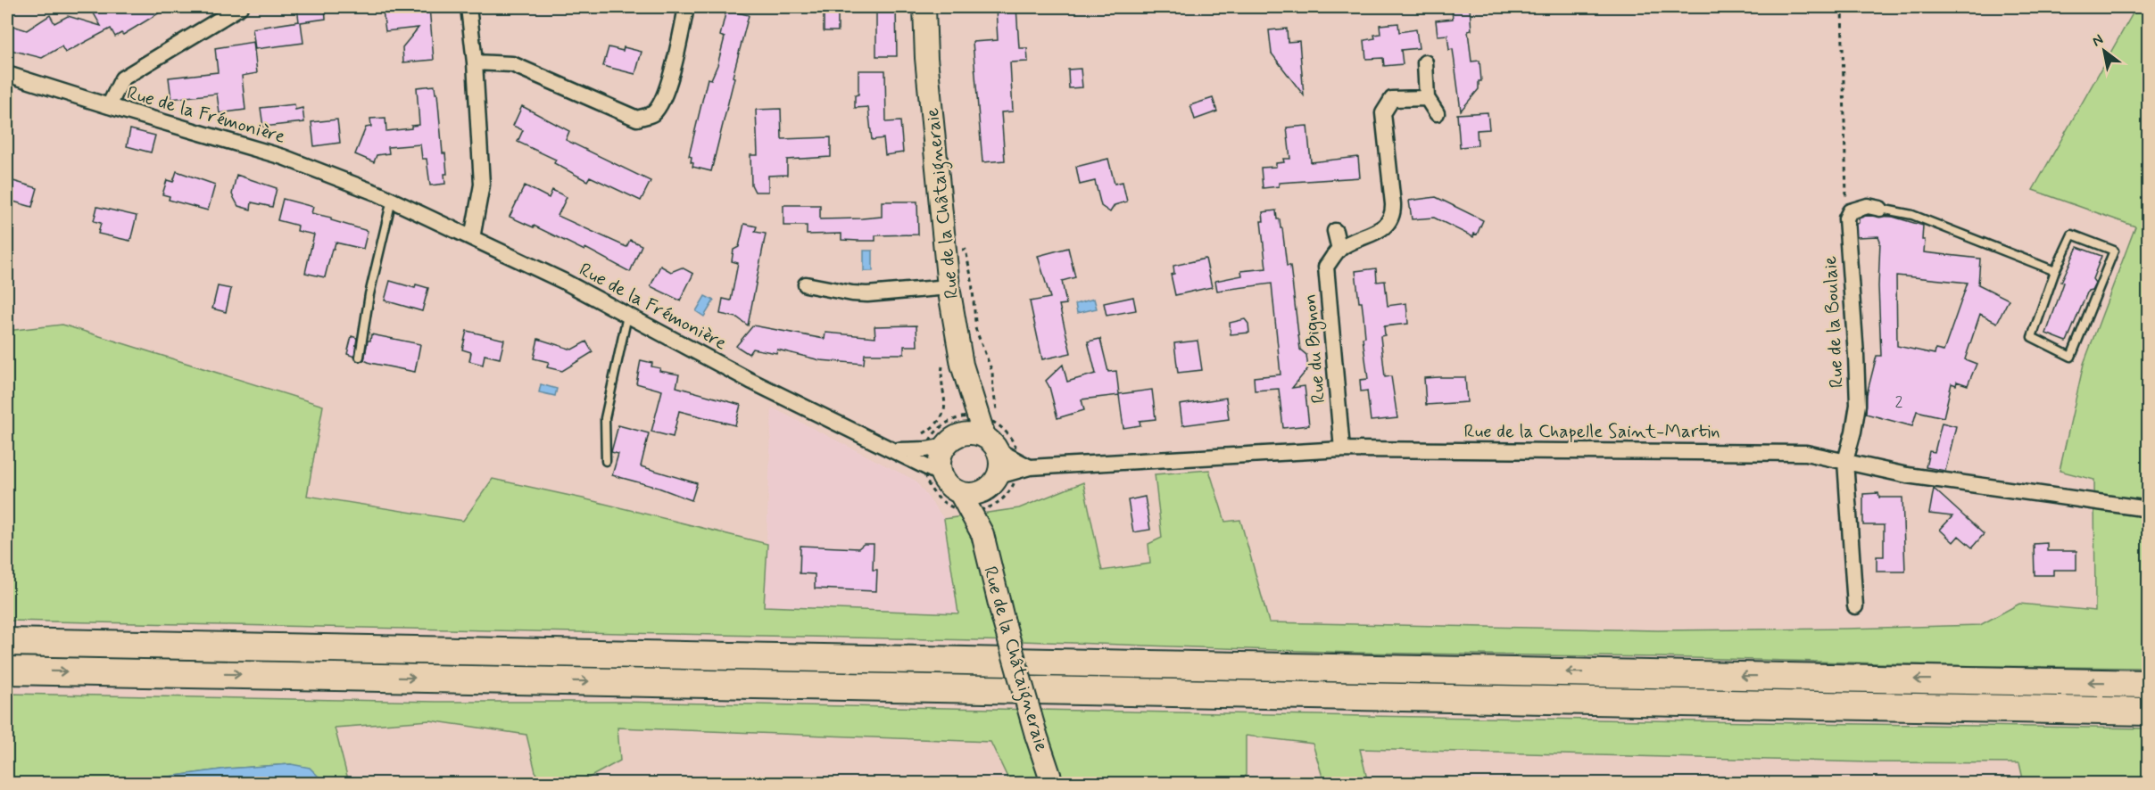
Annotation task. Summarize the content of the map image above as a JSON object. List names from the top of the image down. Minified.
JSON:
{"streets":{"street":["Rue de la Frémonière","Rue de la Châtaigneraie","Rue de la Boulaie","Rue du Bignon","Rue de la Chapelle Saint-Martin"]},"crossings":[["Rue de la Frémonière","Rue de la Châtaigneraie"],["Rue de la Châtaigneraie","Rue de la Chapelle Saint-Martin"],["Rue de la Boulaie","Rue de la Chapelle Saint-Martin"],["Rue du Bignon","Rue de la Chapelle Saint-Martin"]],"house_numbers":["2"],"north":"top left"}
